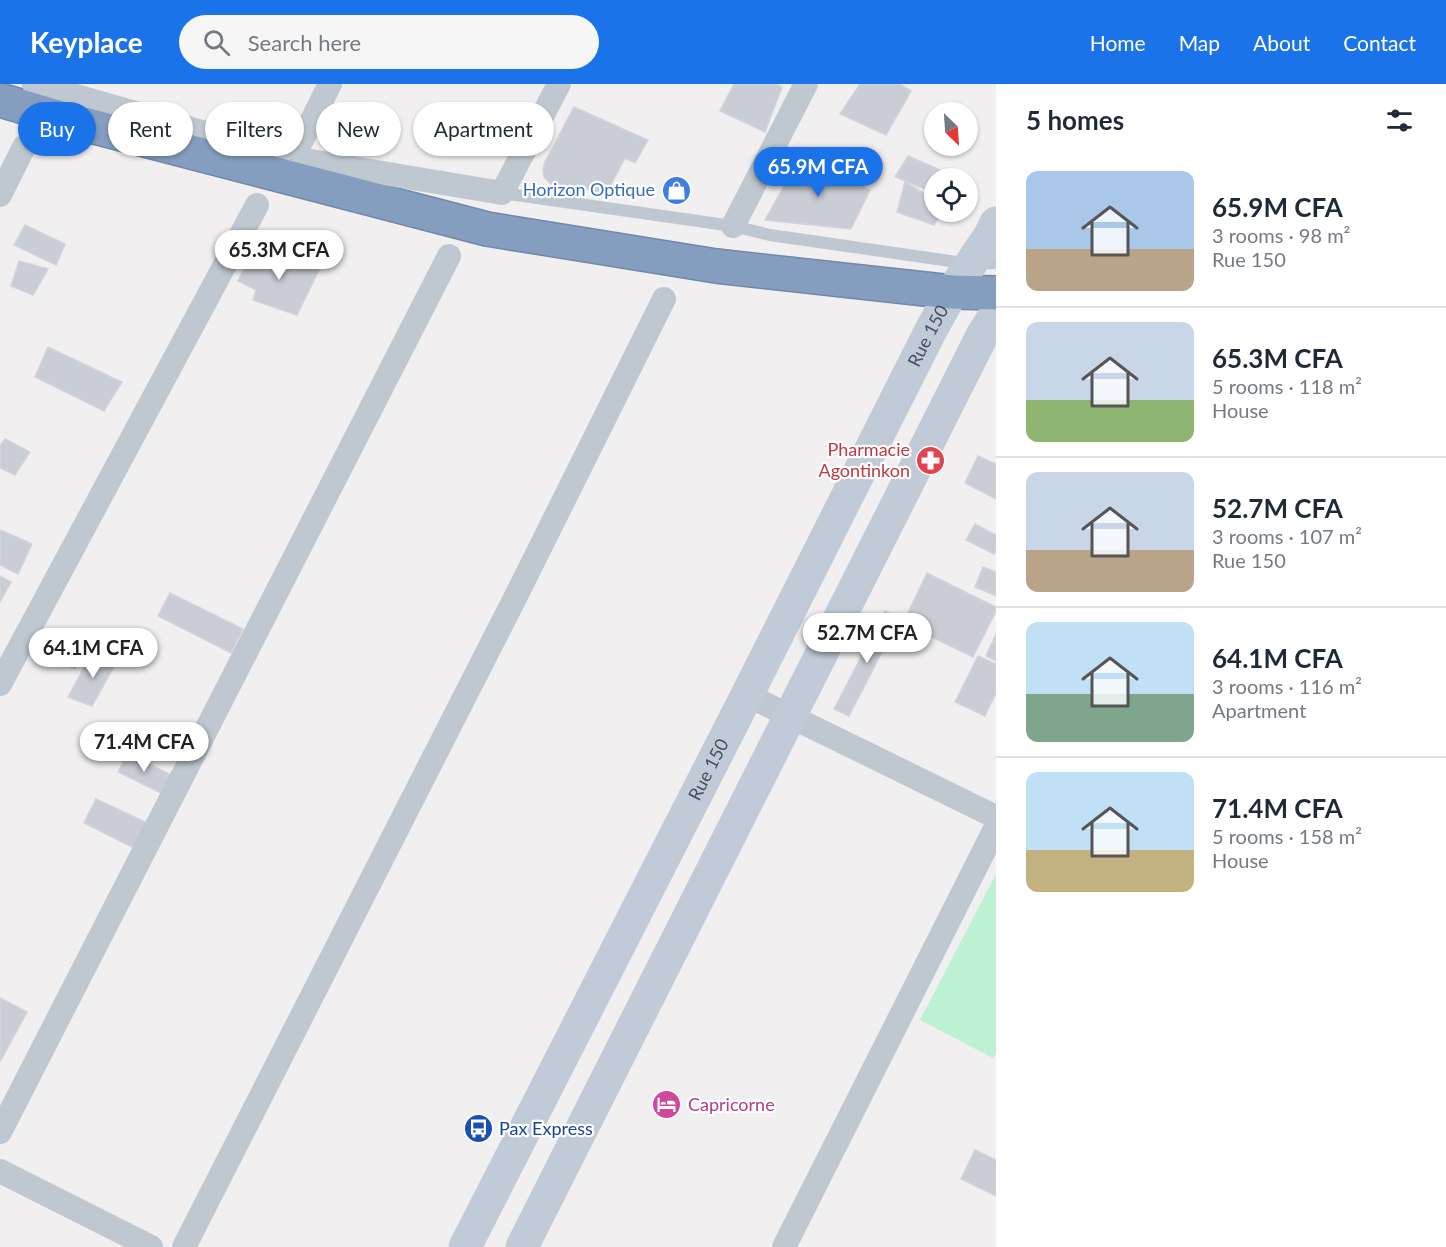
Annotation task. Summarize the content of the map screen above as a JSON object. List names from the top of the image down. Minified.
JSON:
{"streets":{"main road":["Rue 150"]},"places":{"shop":["Horizon Optique"],"pharmacy":["Pharmacie Agontinkon"],"hotel":["Capricorne"],"bus stop":["Pax Express"]},"north":"bottom right","page":{"header":"Keyplace","search":"Search here","nav":["Home","Map","About","Contact"],"heading":"5 homes","chip":["Buy","Rent","Filters","New","Apartment"],"price":["65.9M CFA","65.3M CFA","52.7M CFA","64.1M CFA","71.4M CFA"],"list":[{"name":"65.9M CFA","note":"3 rooms · 98 m² · Rue 150"},{"name":"65.3M CFA","note":"5 rooms · 118 m² · House"},{"name":"52.7M CFA","note":"3 rooms · 107 m² · Rue 150"},{"name":"64.1M CFA","note":"3 rooms · 116 m² · Apartment"},{"name":"71.4M CFA","note":"5 rooms · 158 m² · House"}]}}
